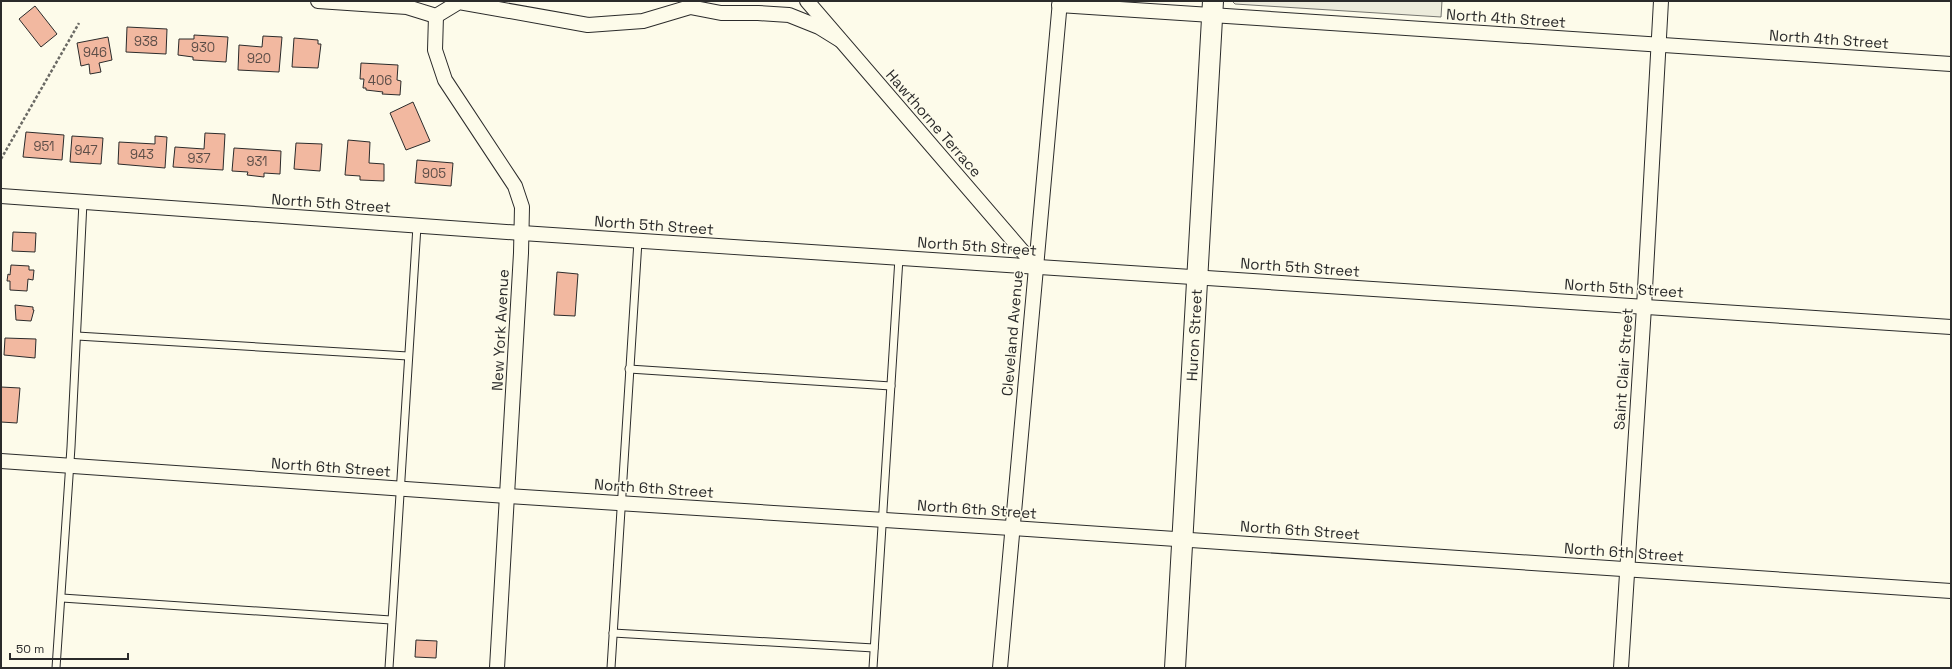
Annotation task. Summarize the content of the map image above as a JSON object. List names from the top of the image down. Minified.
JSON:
{"streets":{"street":["North 4th Street","Hawthorne Terrace","North 5th Street","New York Avenue","Cleveland Avenue","Huron Street","Saint Clair Street","North 6th Street"]},"crossings":[["North 4th Street","Cleveland Avenue"],["North 4th Street","Huron Street"],["North 4th Street","Saint Clair Street"],["Hawthorne Terrace","North 5th Street"],["Hawthorne Terrace","Cleveland Avenue"],["North 5th Street","New York Avenue"],["North 5th Street","Cleveland Avenue"],["North 5th Street","Huron Street"],["North 5th Street","Saint Clair Street"],["New York Avenue","North 6th Street"],["Cleveland Avenue","North 6th Street"],["Huron Street","North 6th Street"],["Saint Clair Street","North 6th Street"]],"house_numbers":["938","930","946","920","406","951","947","943","937","931","905"],"scale_bar":"50 m"}
